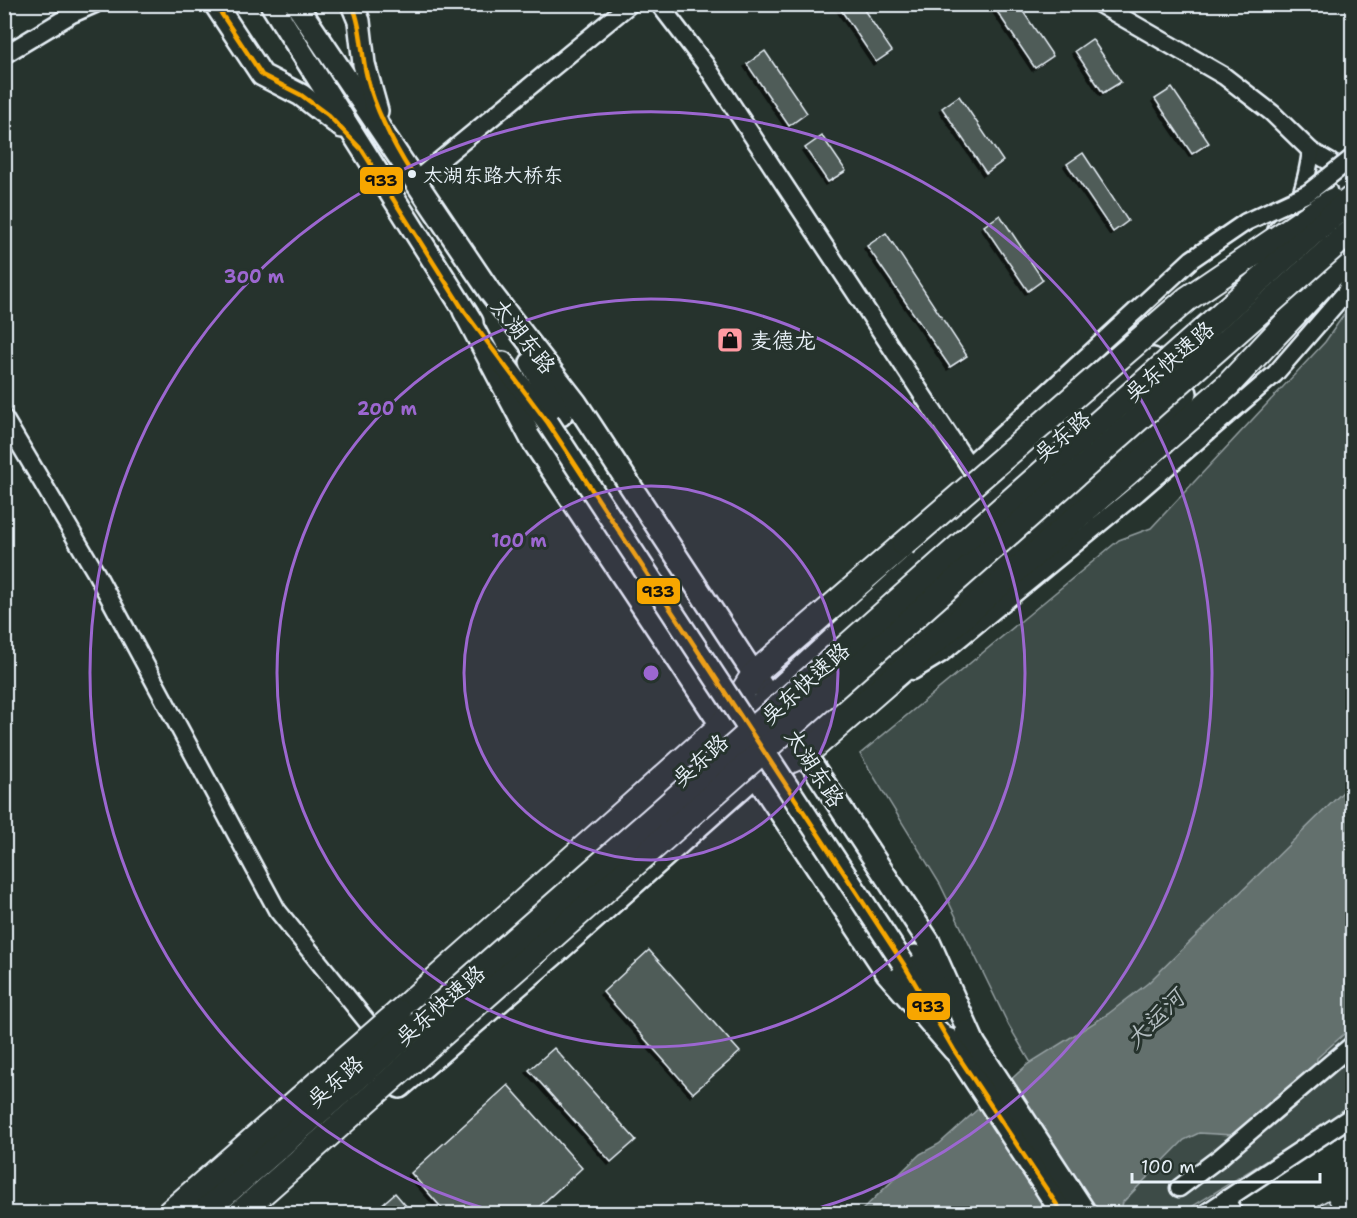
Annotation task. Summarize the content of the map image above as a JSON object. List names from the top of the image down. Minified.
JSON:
{"streets":{"highway":["吴东快速路"],"main road":["太湖东路","吴东路"]},"crossings":[["太湖东路","吴东路"]],"water":["大运河"],"places":{"other":["太湖东路大桥东"],"shop":["麦德龙"]},"lines":["transit line 933"],"scale_bar":"100 m","rings":["300 m","200 m","100 m"]}
